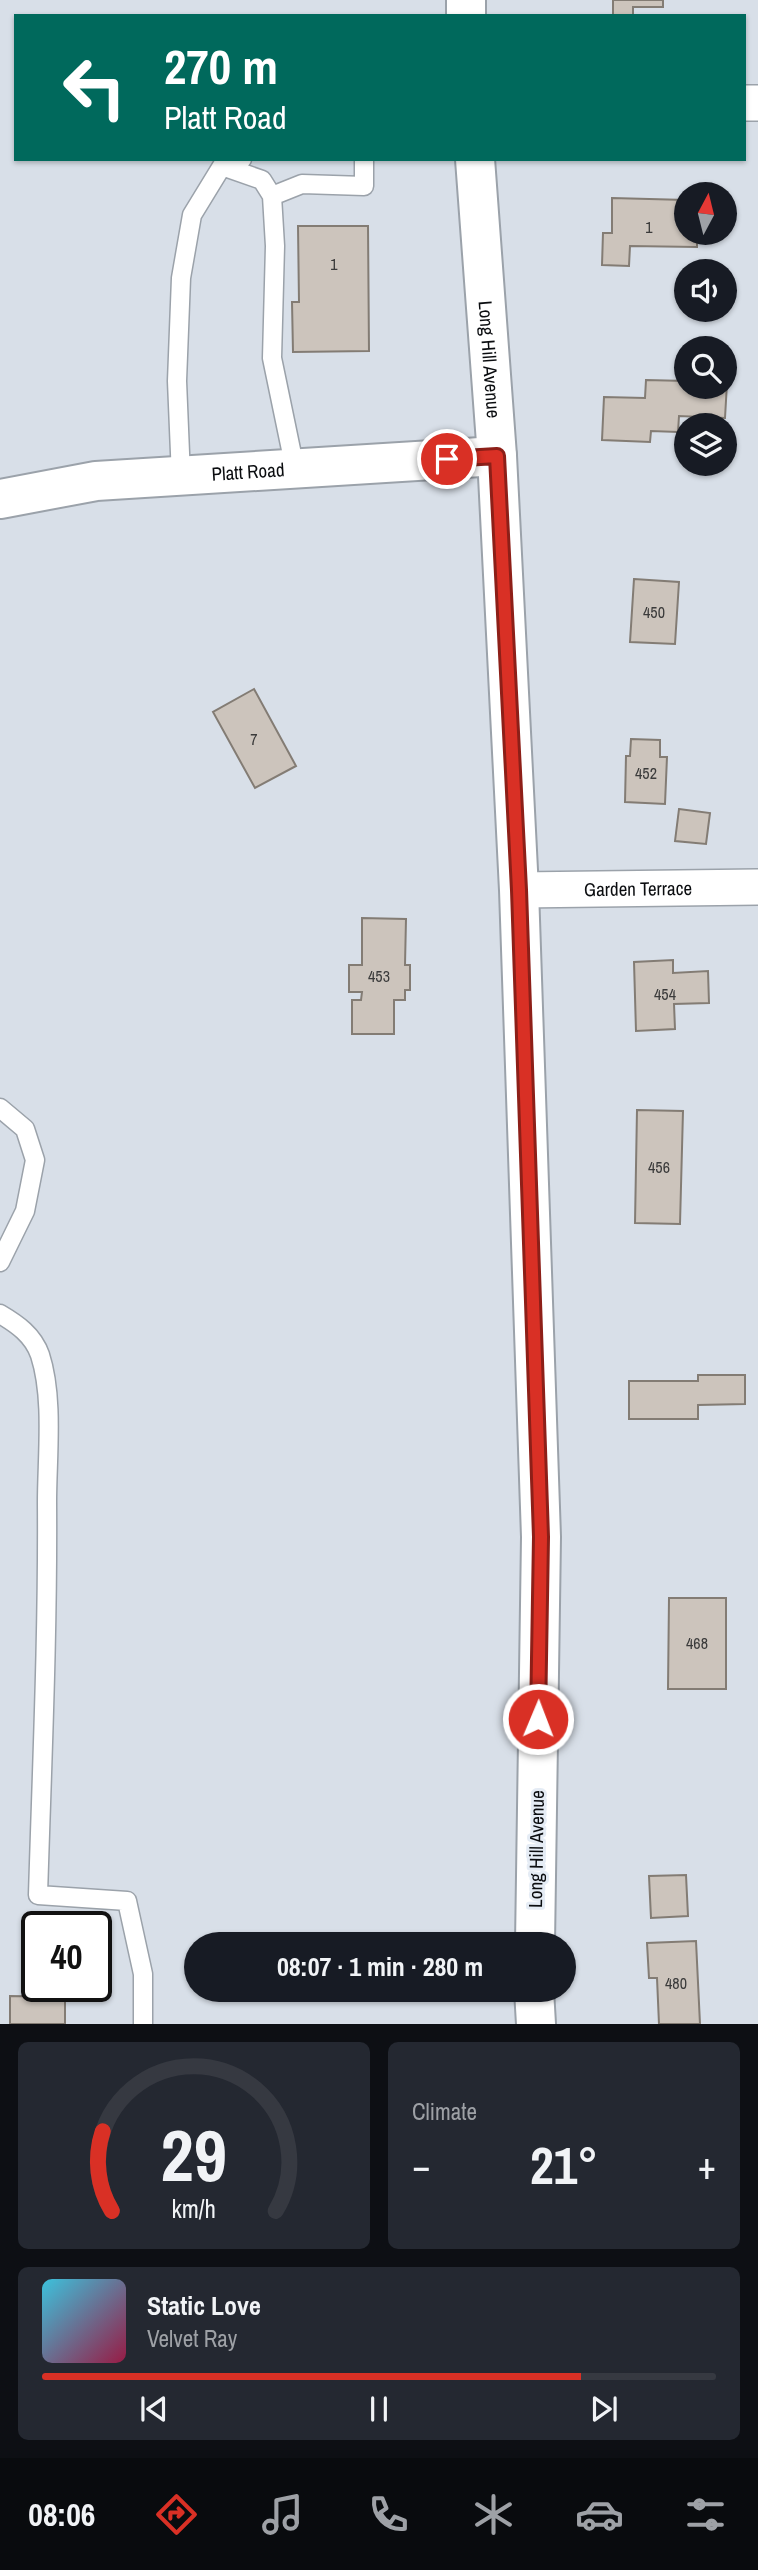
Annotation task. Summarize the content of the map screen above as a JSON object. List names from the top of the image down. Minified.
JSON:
{"streets":{"street":["Long Hill Avenue","Platt Road","Garden Terrace"]},"crossings":[["Long Hill Avenue","Platt Road"],["Long Hill Avenue","Garden Terrace"]],"house_numbers":["1","1","450","7","452","453","454","456","468","480"],"north":"top","page":{"turn":["270 m","Platt Road"],"limit":"40","trip":"08:07 · 1 min · 280 m","tile":"Climate","heat":["−","21°","+"],"song":["Static Love","Velvet Ray"],"tabs":"08:06","gauge":["29","km/h"]}}
